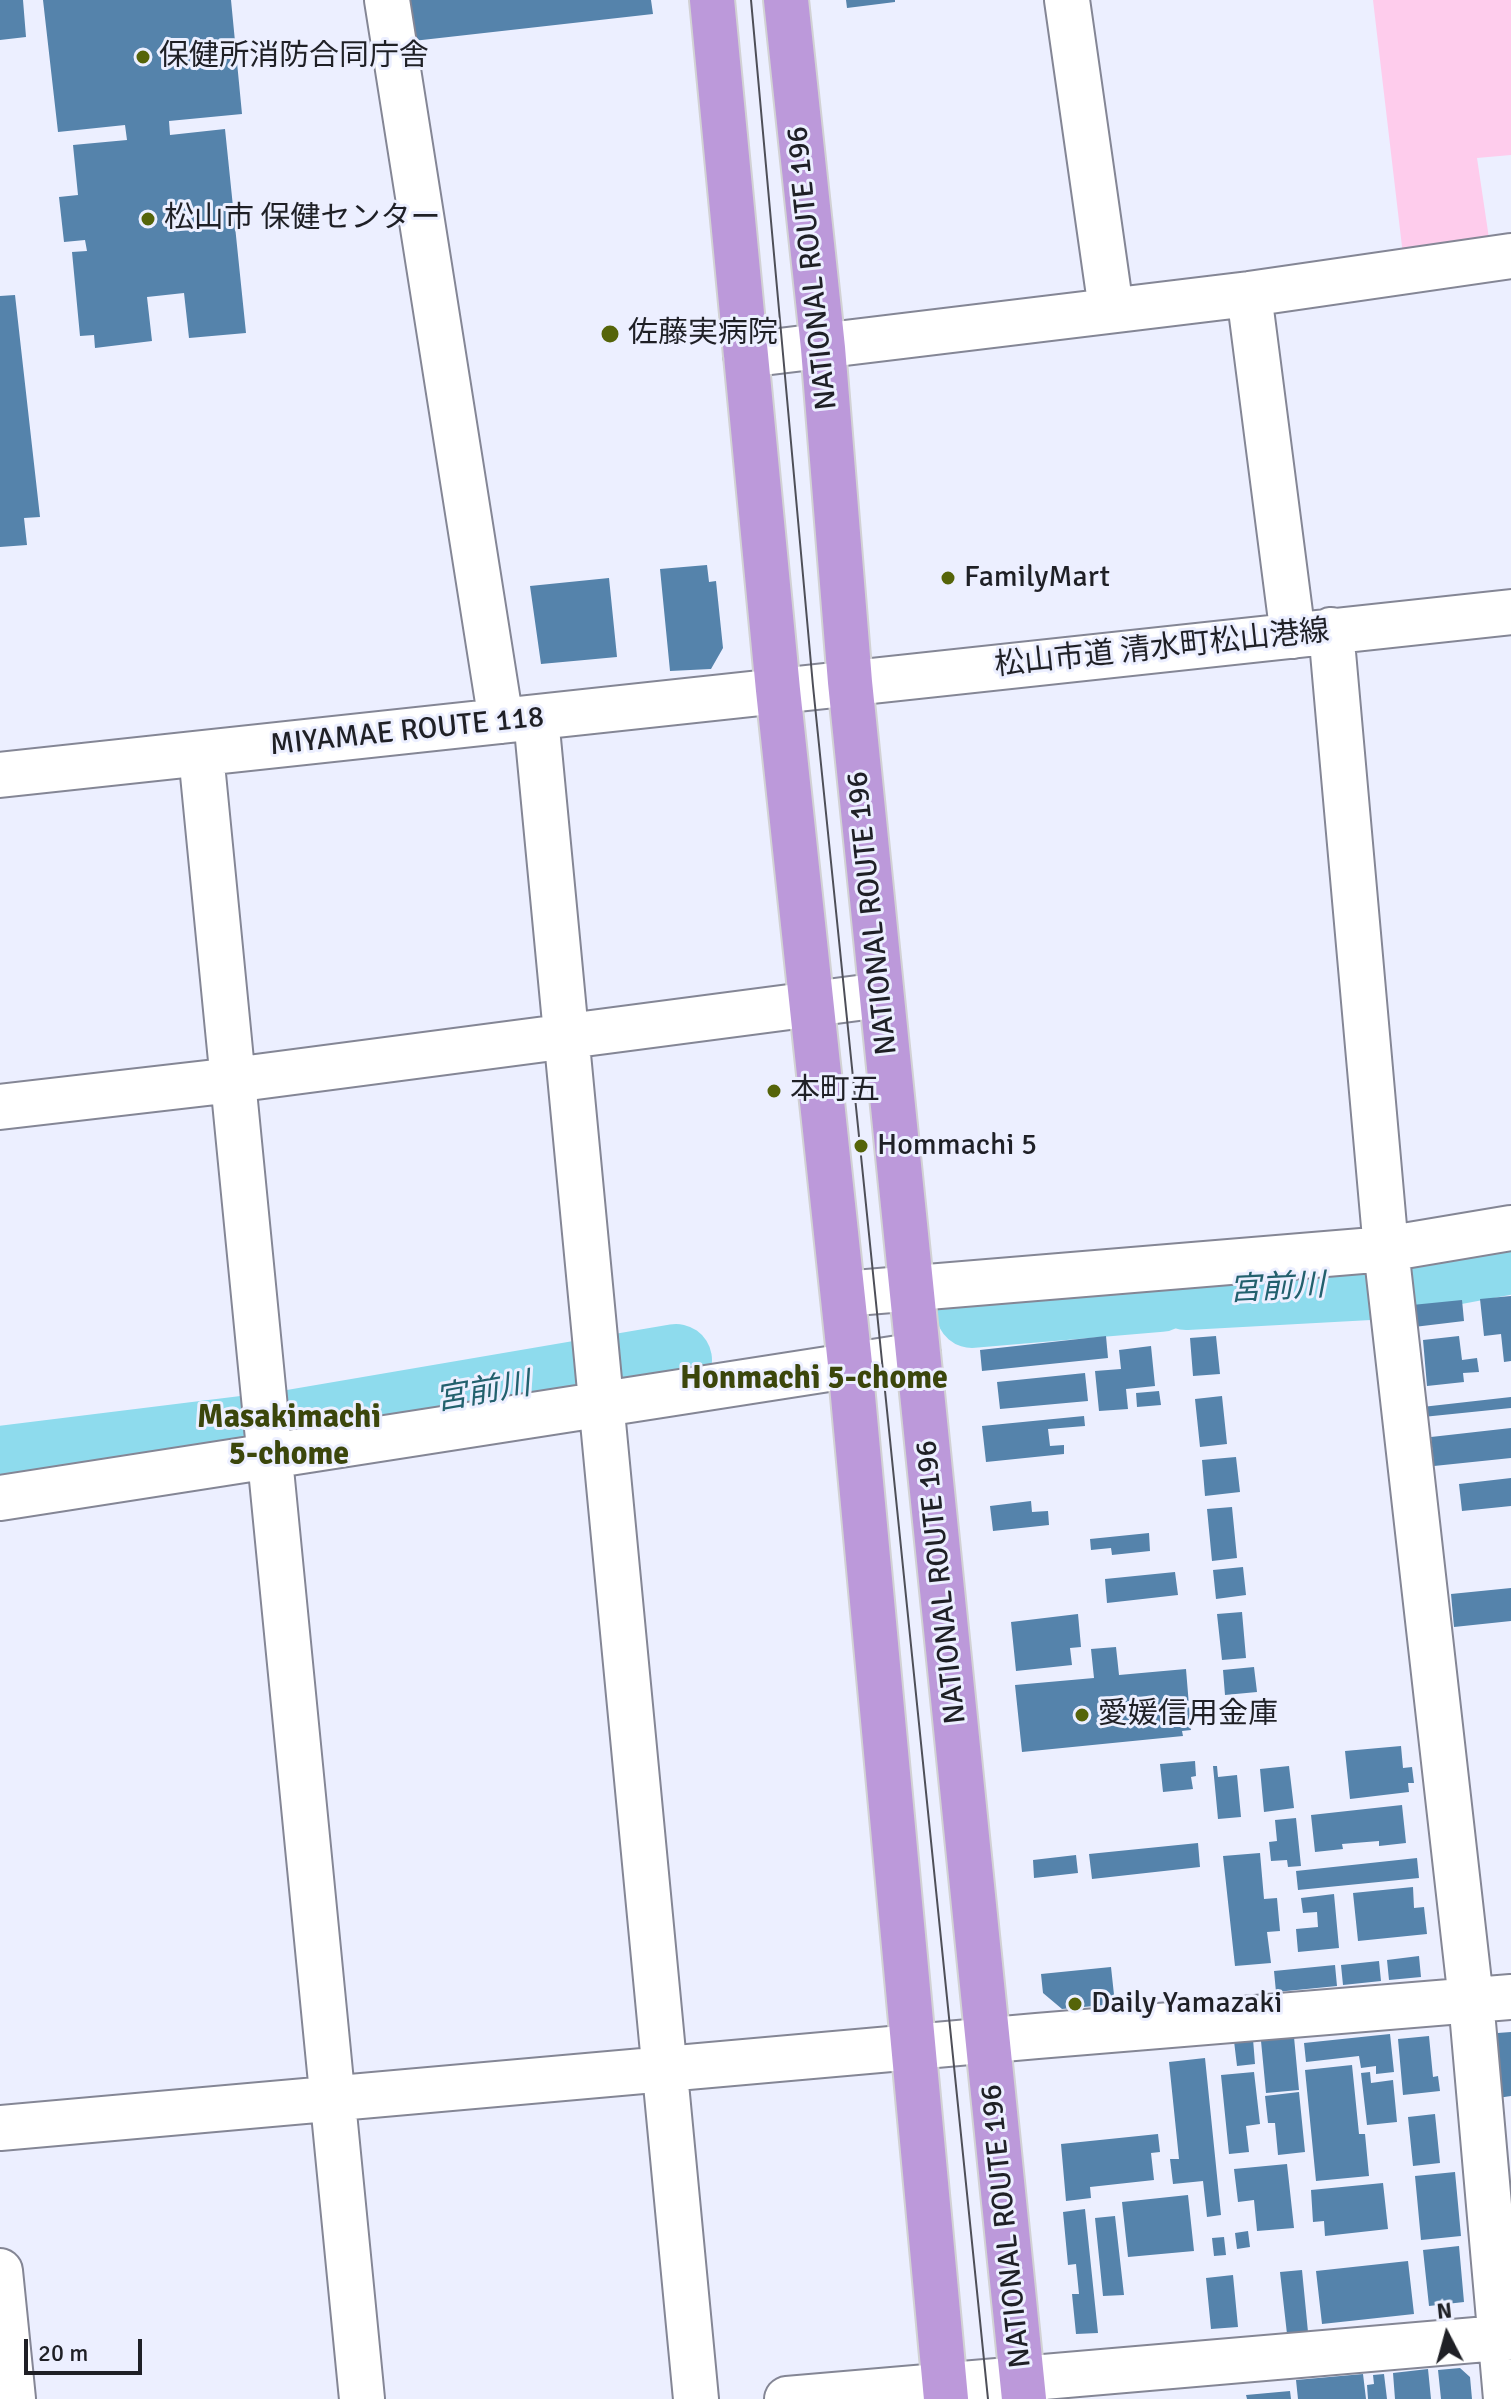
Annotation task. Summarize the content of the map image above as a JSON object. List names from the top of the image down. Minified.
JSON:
{"streets":{"highway":["NATIONAL ROUTE 196"],"street":["松山市道 清水町松山港線","MIYAMAE ROUTE 118"]},"crossings":[["NATIONAL ROUTE 196","松山市道 清水町松山港線"],["NATIONAL ROUTE 196","MIYAMAE ROUTE 118"],["松山市道 清水町松山港線","MIYAMAE ROUTE 118"]],"districts":["Honmachi 5-chome","Masakimachi 5-chome"],"water":["宮前川"],"places":["保健所消防合同庁舎","松山市 保健センター","佐藤実病院","FamilyMart","本町五","Hommachi 5","愛媛信用金庫","Daily Yamazaki"],"scale_bar":"20 m","north":"top"}
